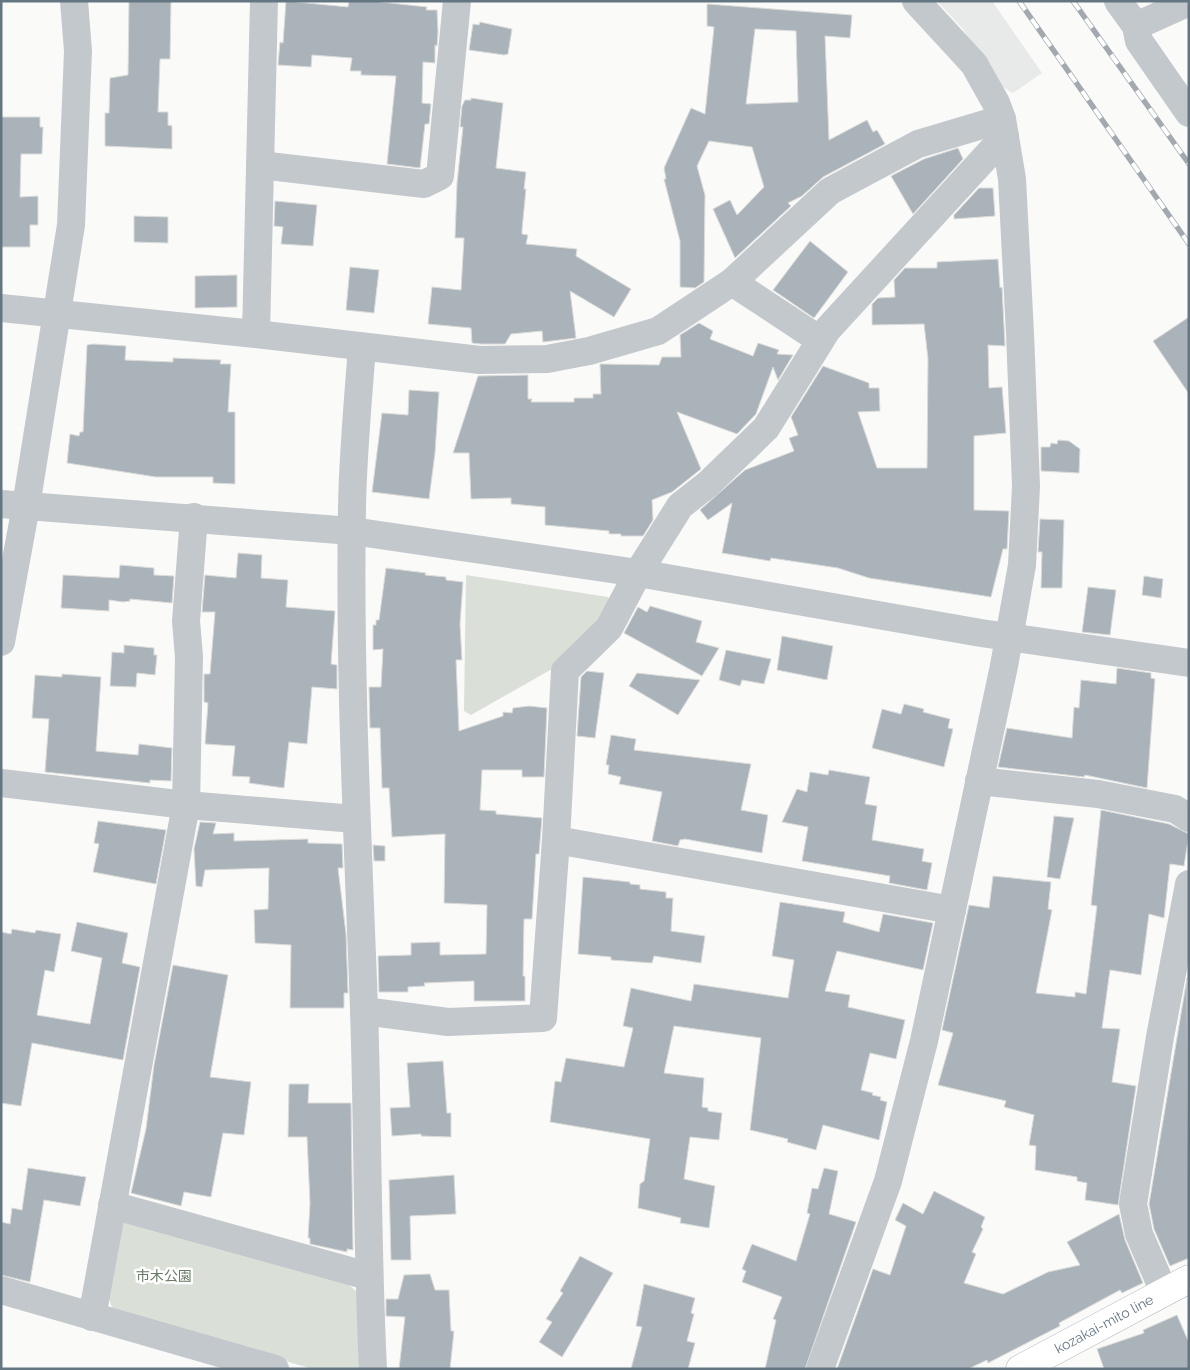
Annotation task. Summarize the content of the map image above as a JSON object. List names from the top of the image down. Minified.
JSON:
{"streets":{"main road":["kozakai-mito line"]},"parks":["市木公園"]}
